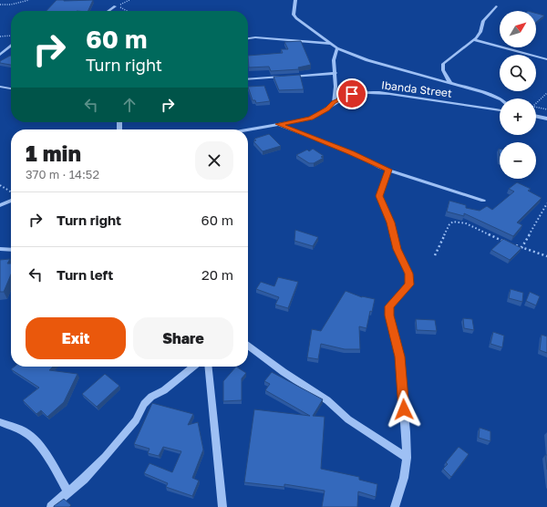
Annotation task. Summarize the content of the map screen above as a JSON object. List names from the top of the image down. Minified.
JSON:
{"streets":{"street":["Ibanda Street"]},"north":"top right","page":{"map_buttons":["+","−"],"turn":["60 m","Turn right"],"heading":["1 min","370 m · 14:52"],"list":[{"name":"Turn right","value":"60 m"},{"name":"Turn left","value":"20 m"}],"buttons":["Exit","Share"]}}
